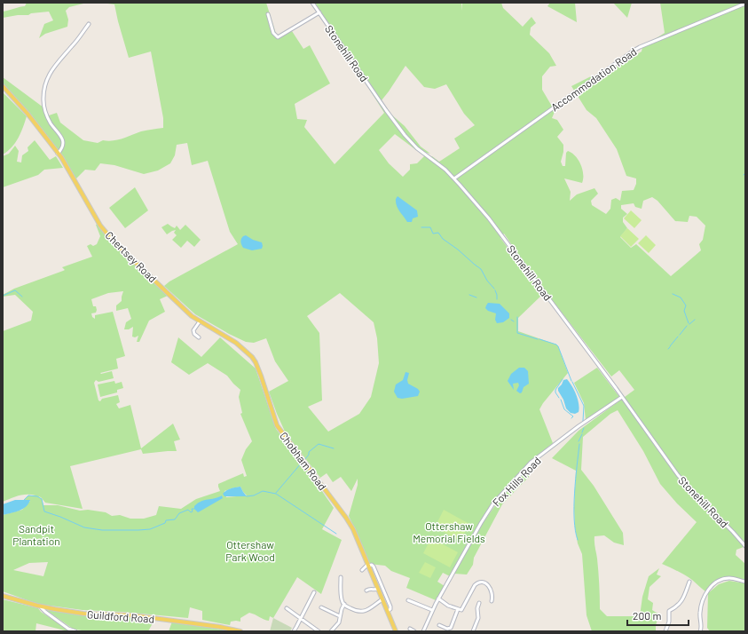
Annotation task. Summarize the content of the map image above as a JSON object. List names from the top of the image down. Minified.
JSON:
{"streets":{"main road":["Chertsey Road","Chobham Road","Guildford Road"],"street":["Stonehill Road","Accommodation Road","Fox Hills Road"]},"crossings":[["Stonehill Road","Accommodation Road"],["Stonehill Road","Fox Hills Road"],["Chertsey Road","Chobham Road"]],"parks":["Ottershaw Memorial Fields","Sandpit Plantation","Ottershaw Park Wood"],"scale_bar":"200 m"}
